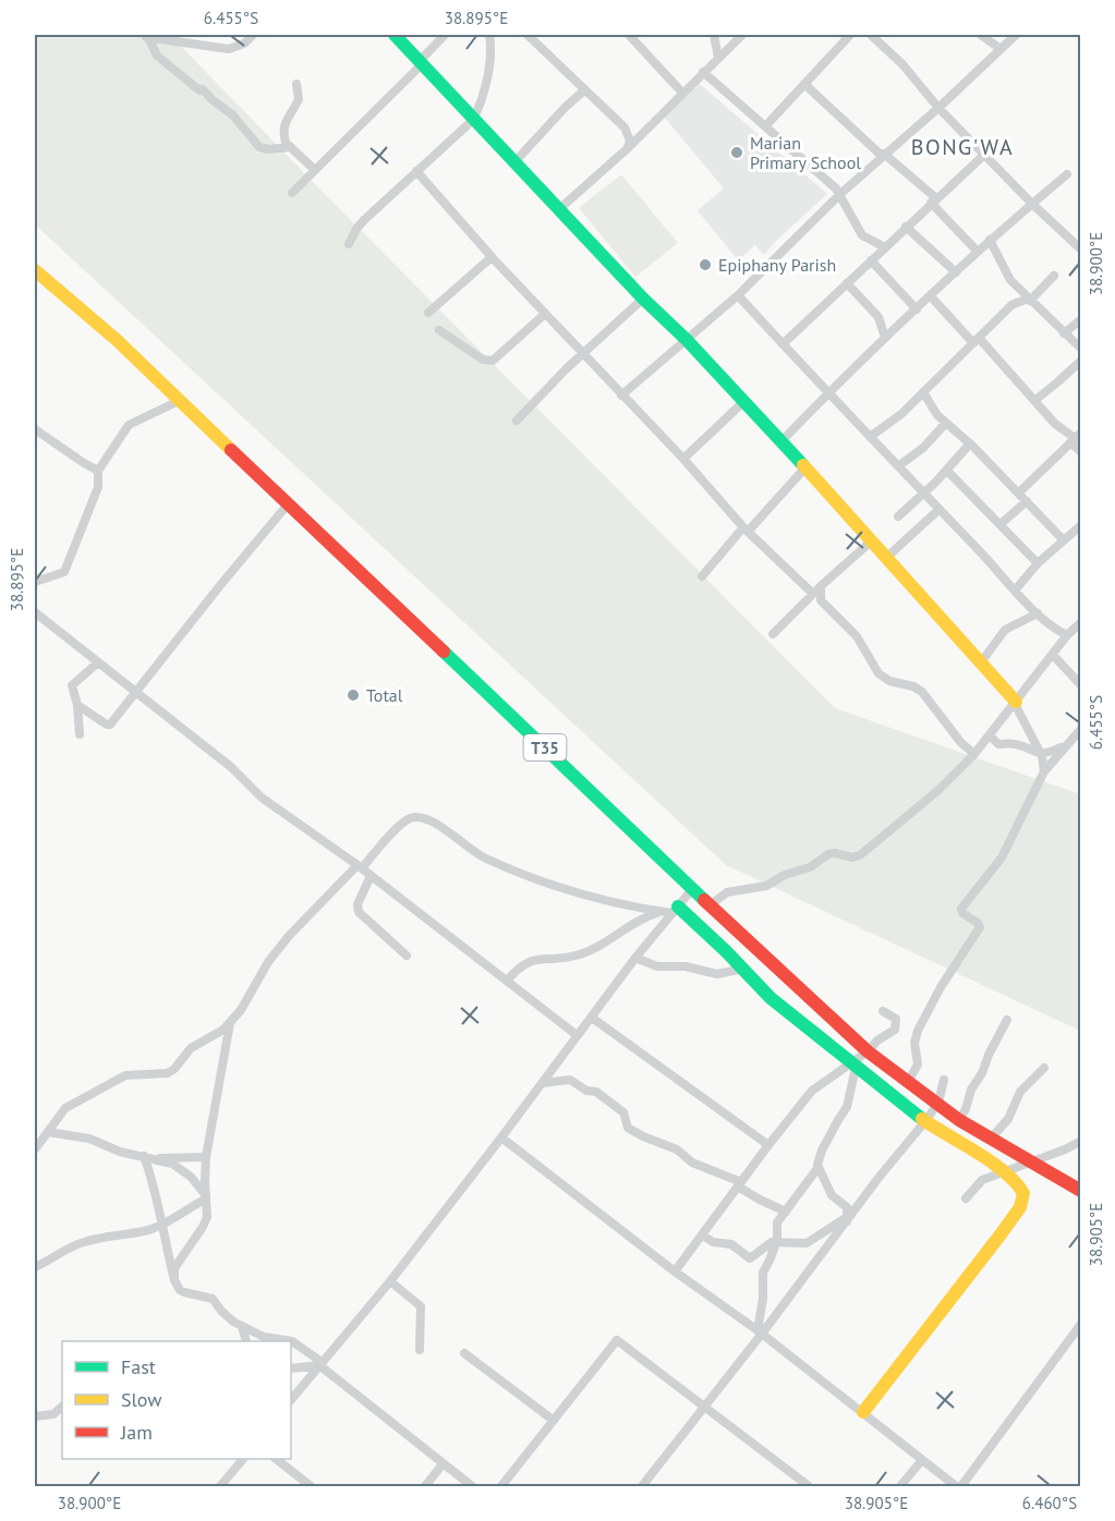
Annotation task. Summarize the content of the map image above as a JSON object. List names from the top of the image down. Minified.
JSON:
{"streets":{"main road":["T35"]},"districts":["BONG'WA"],"places":["Marian Primary School","Epiphany Parish","Total"],"legend":["Fast","Slow","Jam"],"coordinates":["6.455°S","38.895°E","38.900°E","38.905°E","6.460°S"]}
